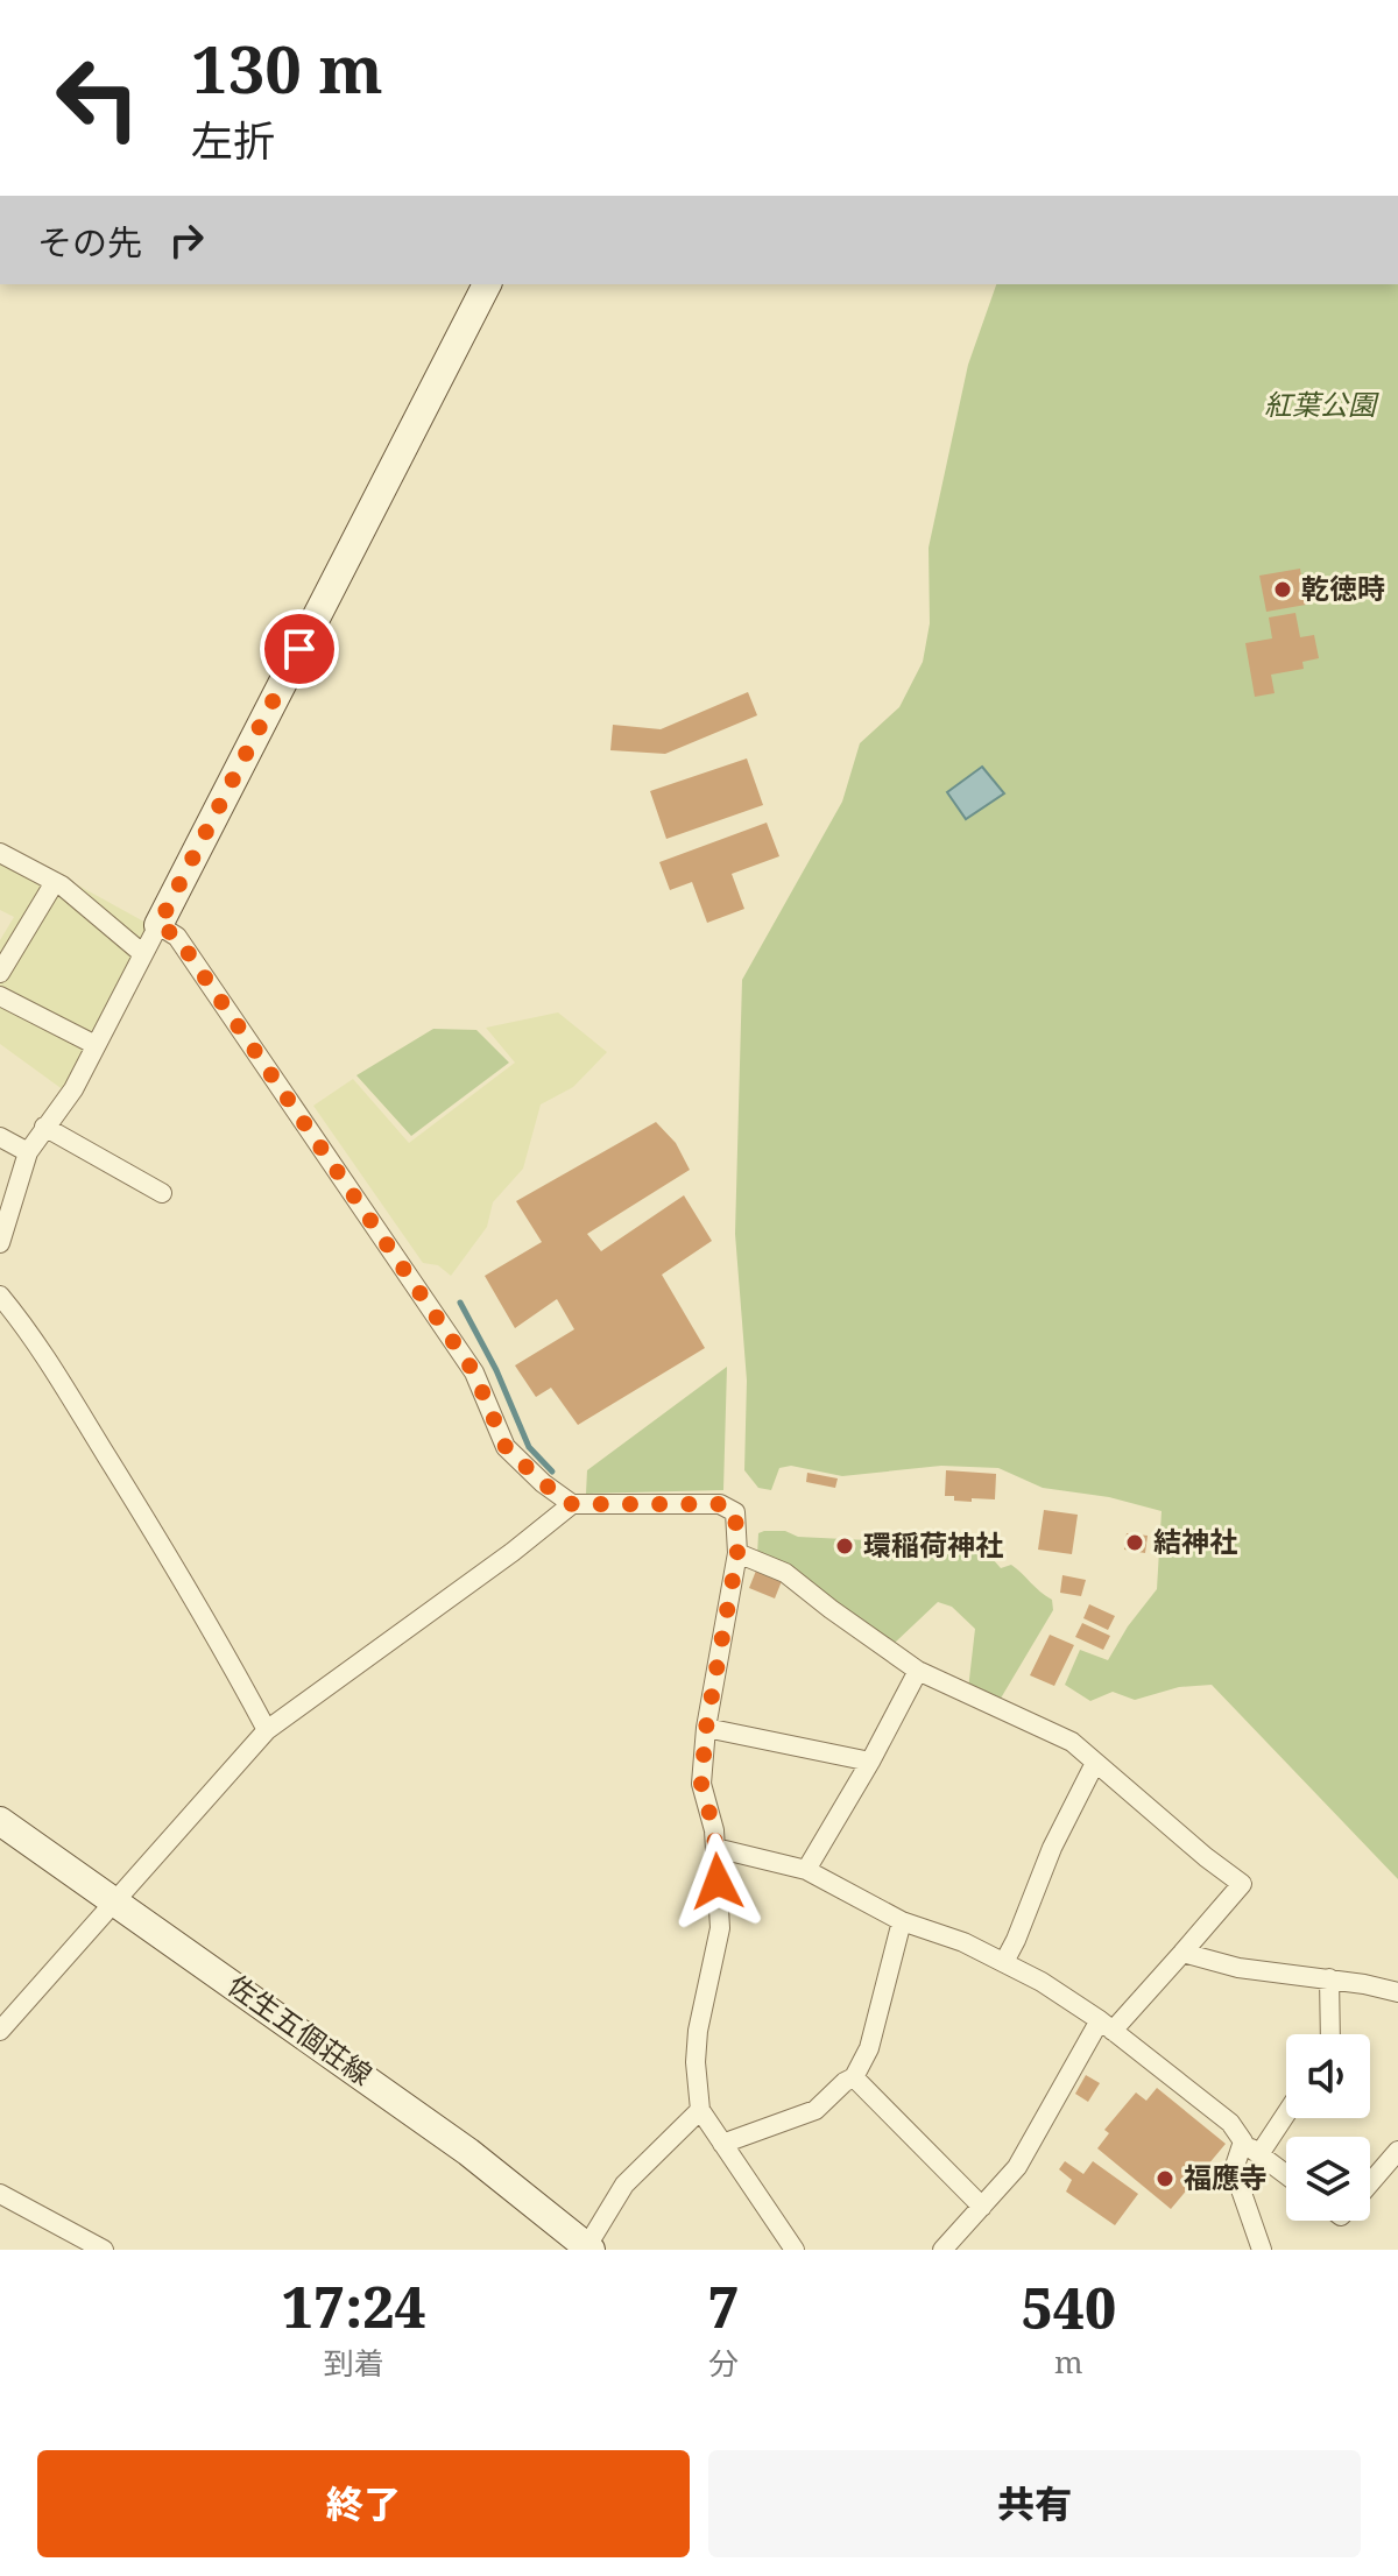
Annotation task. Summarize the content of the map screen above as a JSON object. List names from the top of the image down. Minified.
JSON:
{"streets":{"main road":["佐生五個荘線"]},"parks":["紅葉公園"],"places":["乾徳時","結神社","環稲荷神社","福應寺"],"page":{"turn":["130 m","左折"],"then":"その先","eta":["17:24","到着","7","分","540","m"],"buttons":["終了","共有"]}}
